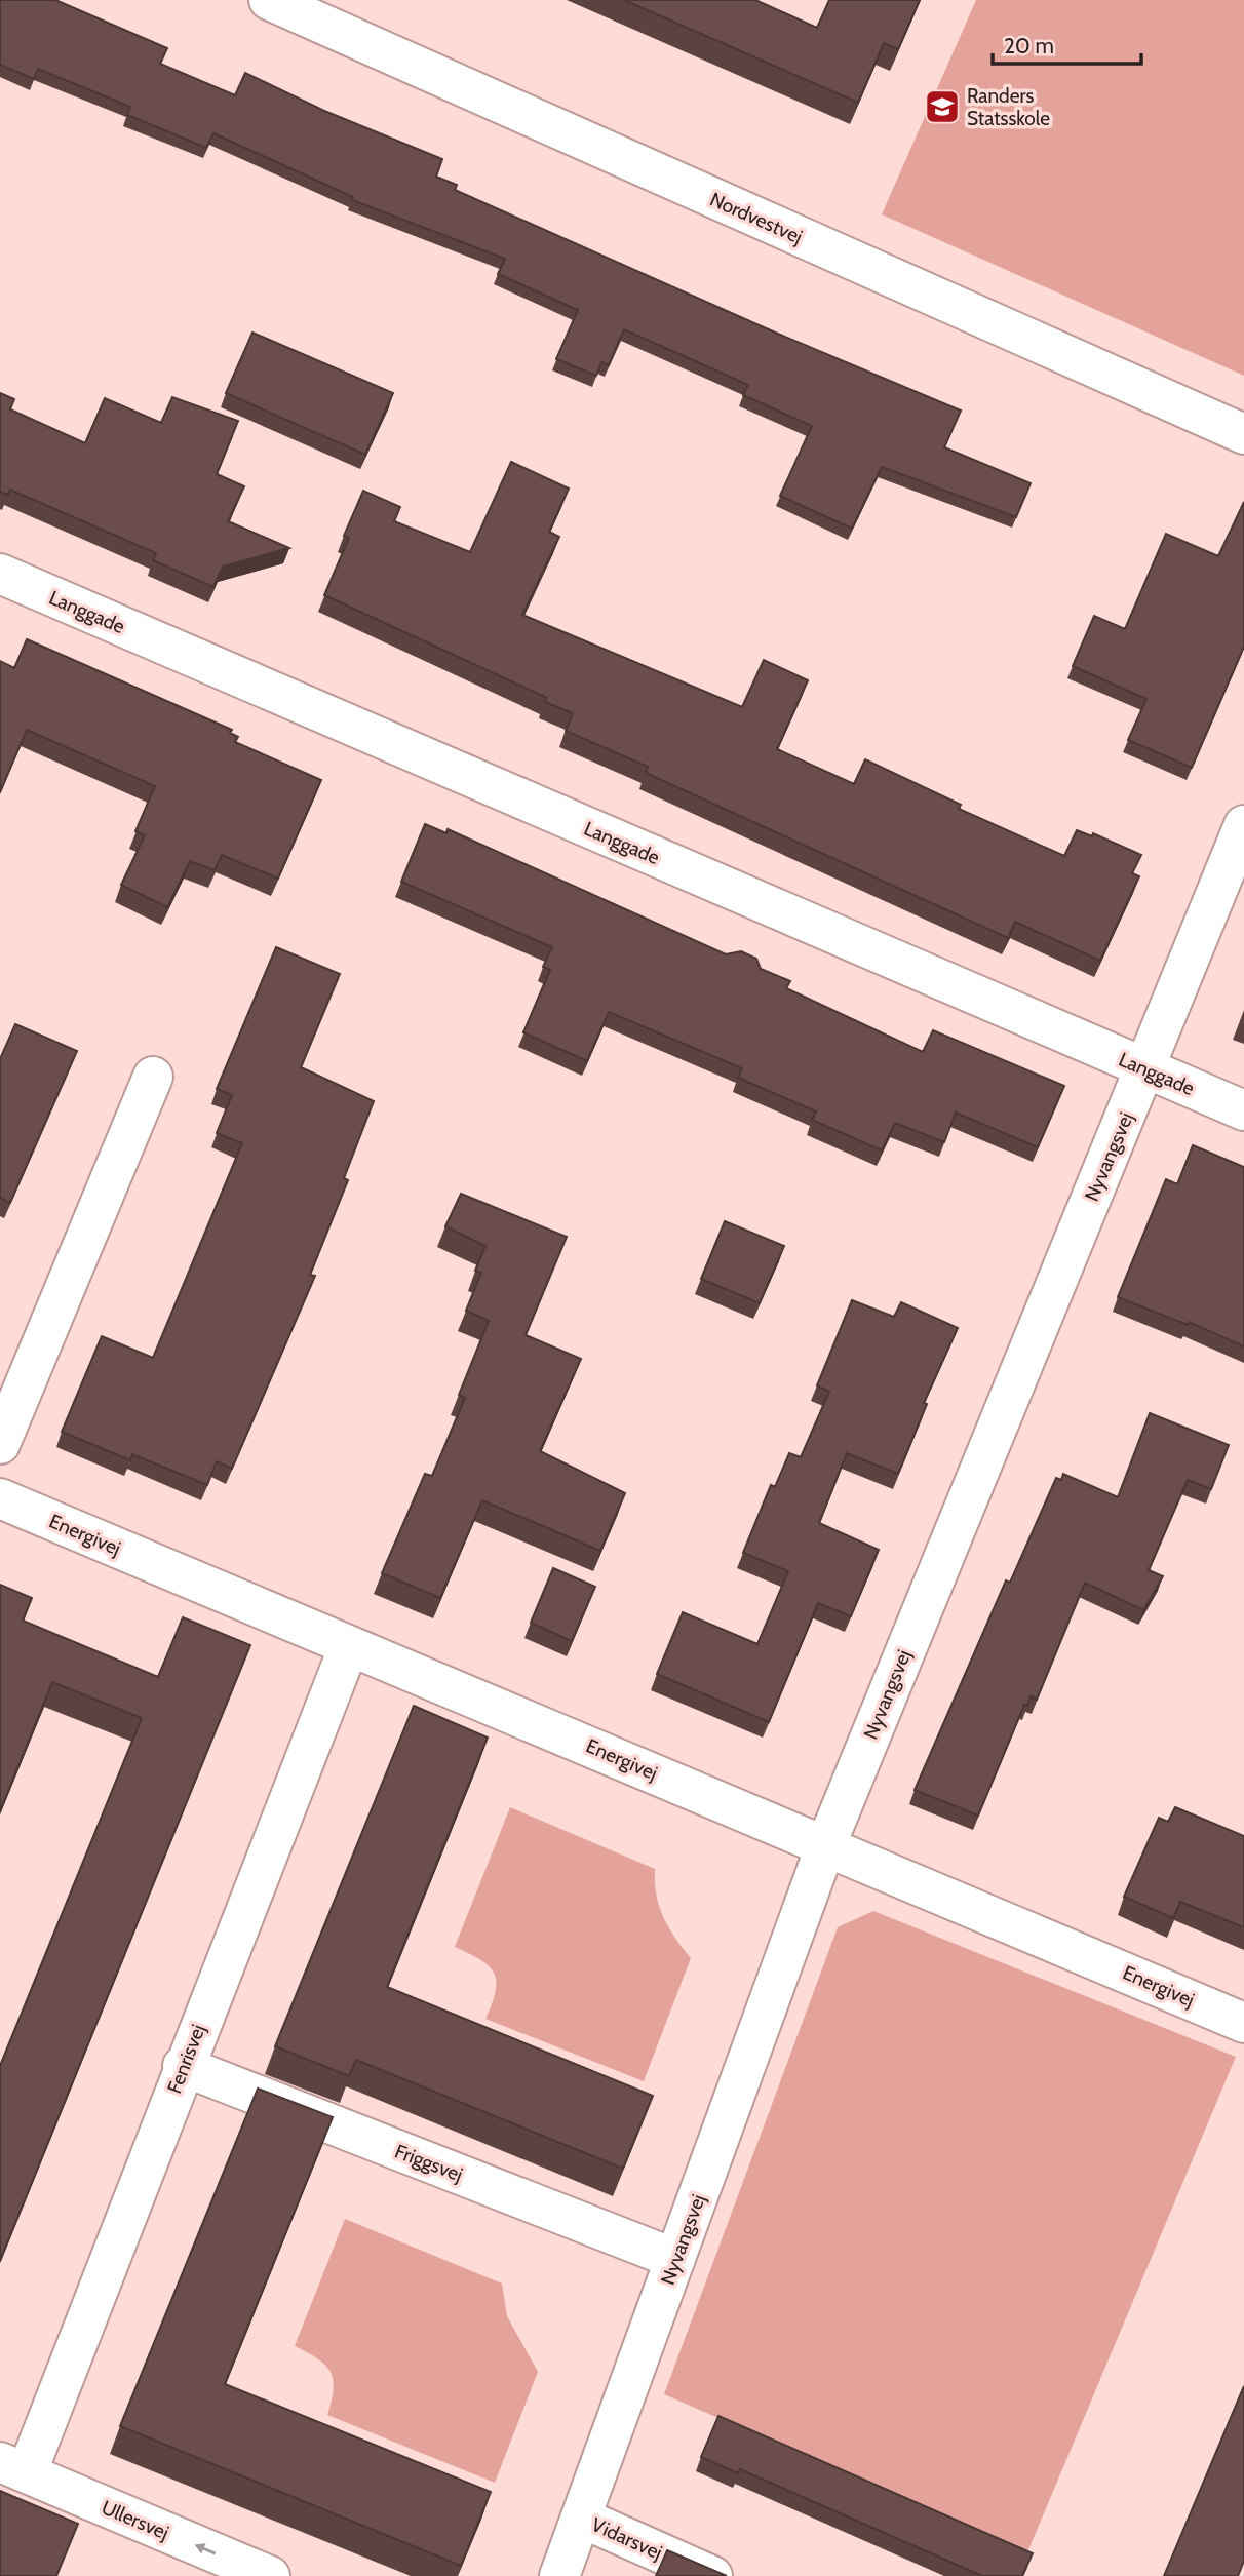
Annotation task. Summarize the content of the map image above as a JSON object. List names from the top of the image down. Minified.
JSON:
{"streets":{"street":["Nordvestvej","Langgade","Nyvangsvej","Energivej","Fenrisvej","Friggsvej","Ullersvej","Vidarsvej"]},"crossings":[["Langgade","Nyvangsvej"],["Nyvangsvej","Energivej"],["Nyvangsvej","Friggsvej"],["Nyvangsvej","Vidarsvej"],["Energivej","Fenrisvej"],["Fenrisvej","Friggsvej"],["Fenrisvej","Ullersvej"]],"one_way":["Ullersvej"],"places":{"school or university":["Randers Statsskole"]},"scale_bar":"20 m"}
